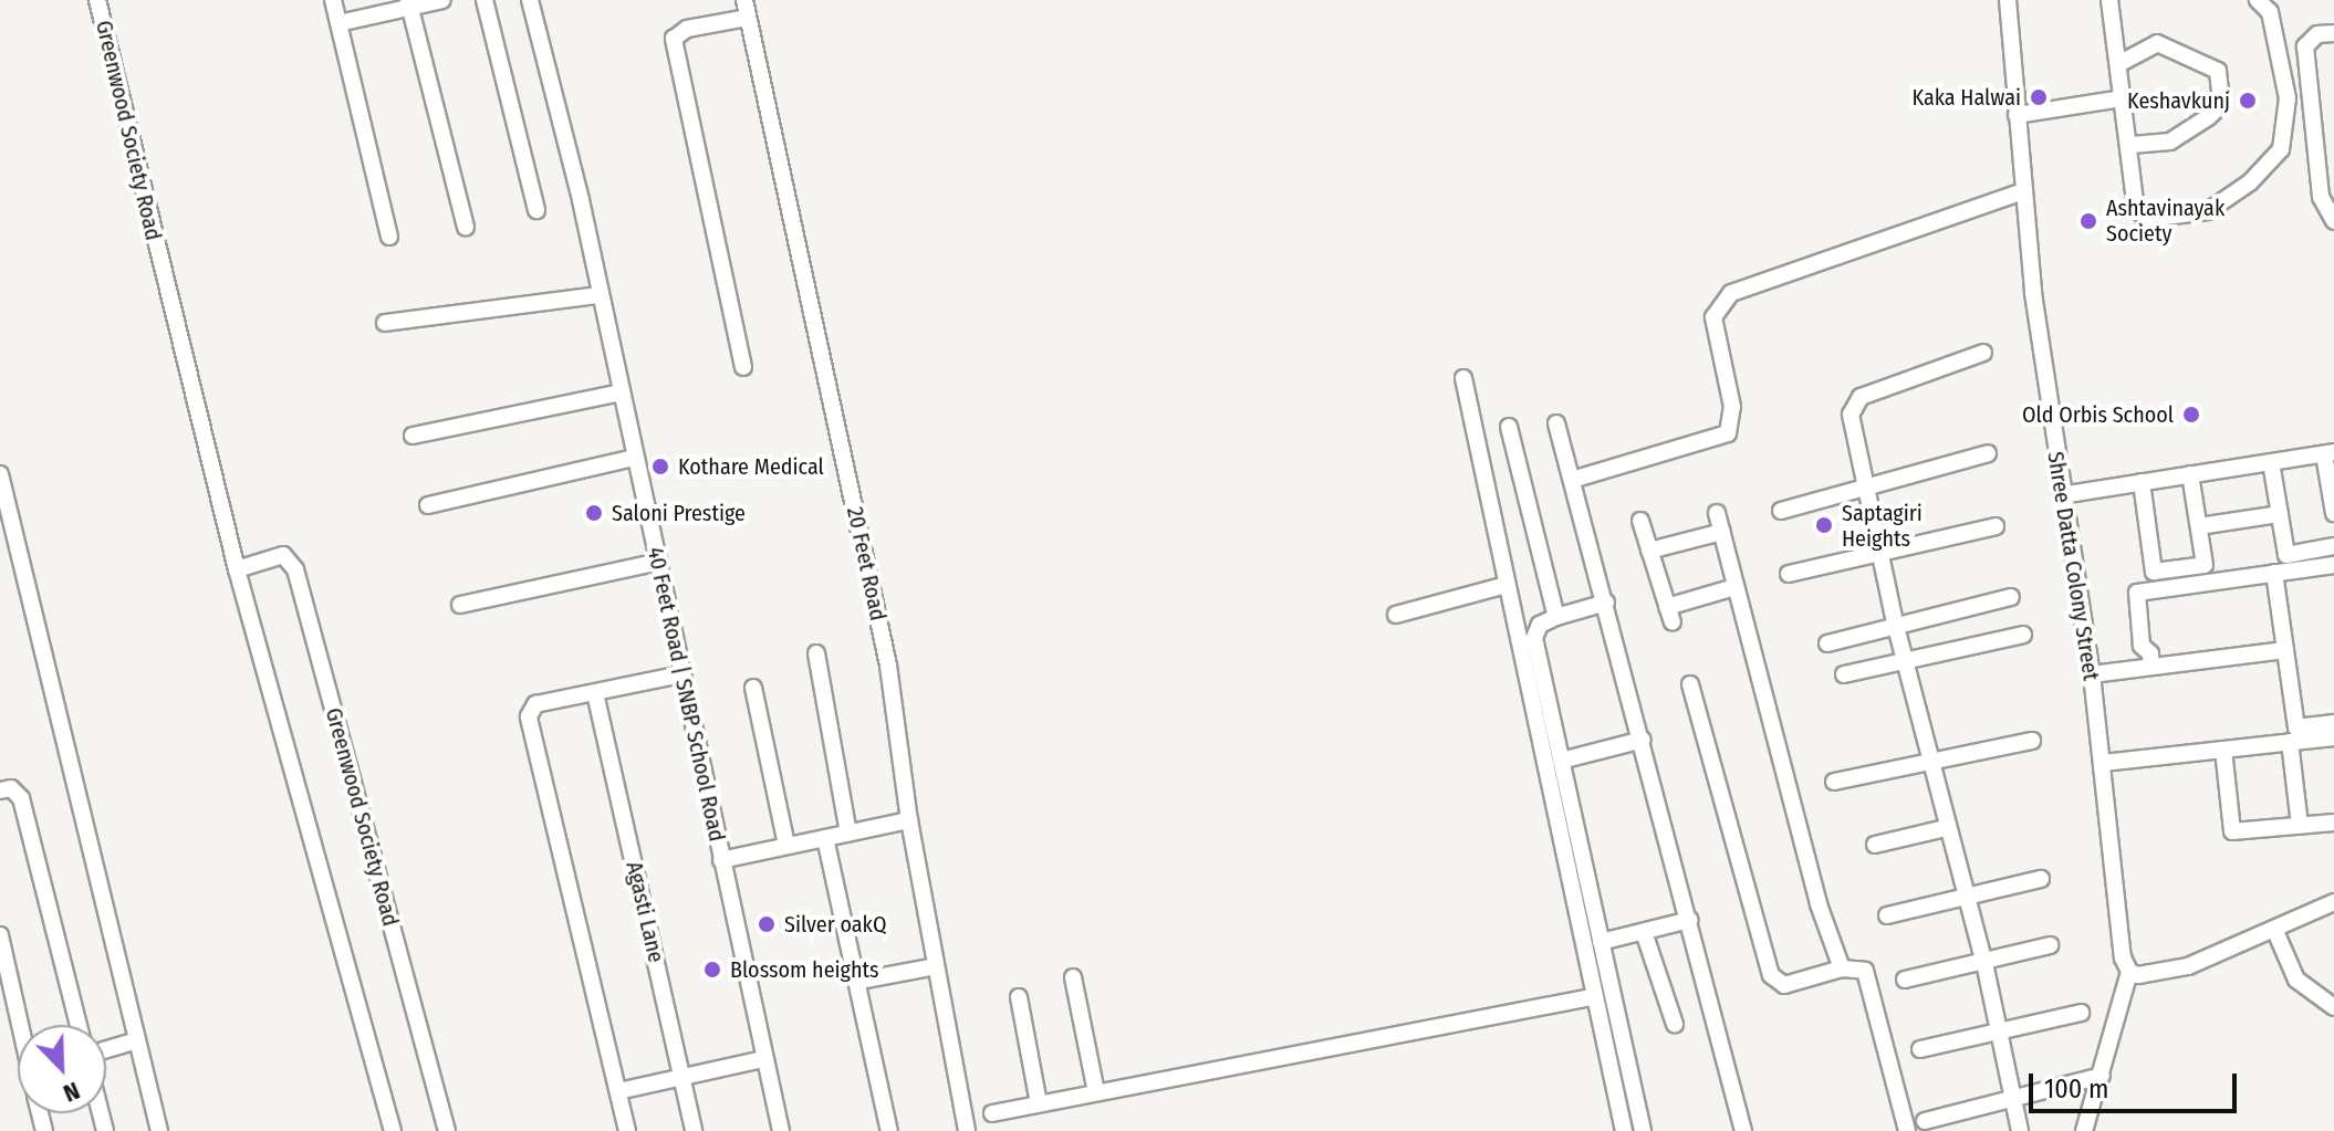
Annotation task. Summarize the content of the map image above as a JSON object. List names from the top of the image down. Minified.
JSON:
{"streets":{"street":["Greenwood Society Road","20 Feet Road","Shree Datta Colony Street","40 Feet Road | SNBP School Road","Agasti Lane"]},"places":["Kaka Halwai","Keshavkunj","Ashtavinayak Society","Old Orbis School","Kothare Medical","Saloni Prestige","Saptagiri Heights","Silver oakQ","Blossom heights"],"scale_bar":"100 m","north":"bottom right"}
